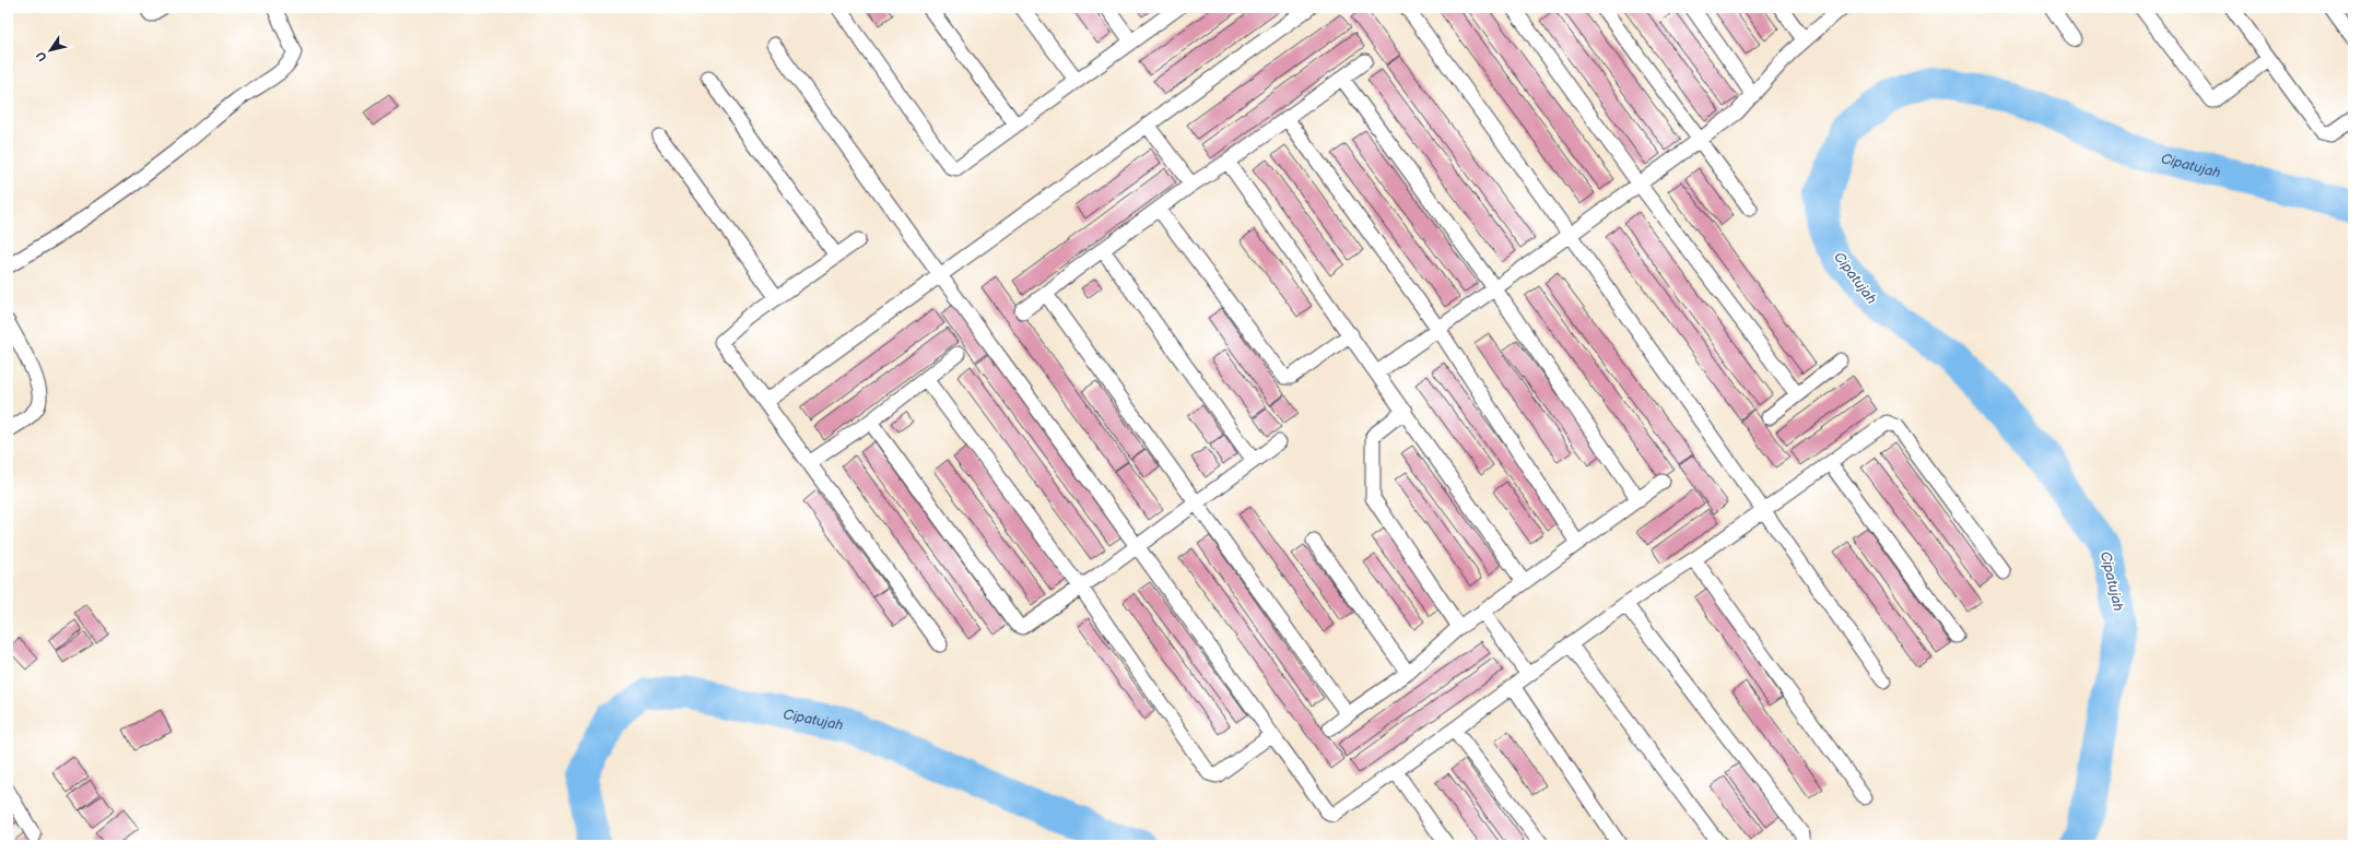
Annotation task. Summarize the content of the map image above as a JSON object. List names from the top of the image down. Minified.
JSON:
{"water":["Cipatujah"],"north":"bottom left"}
